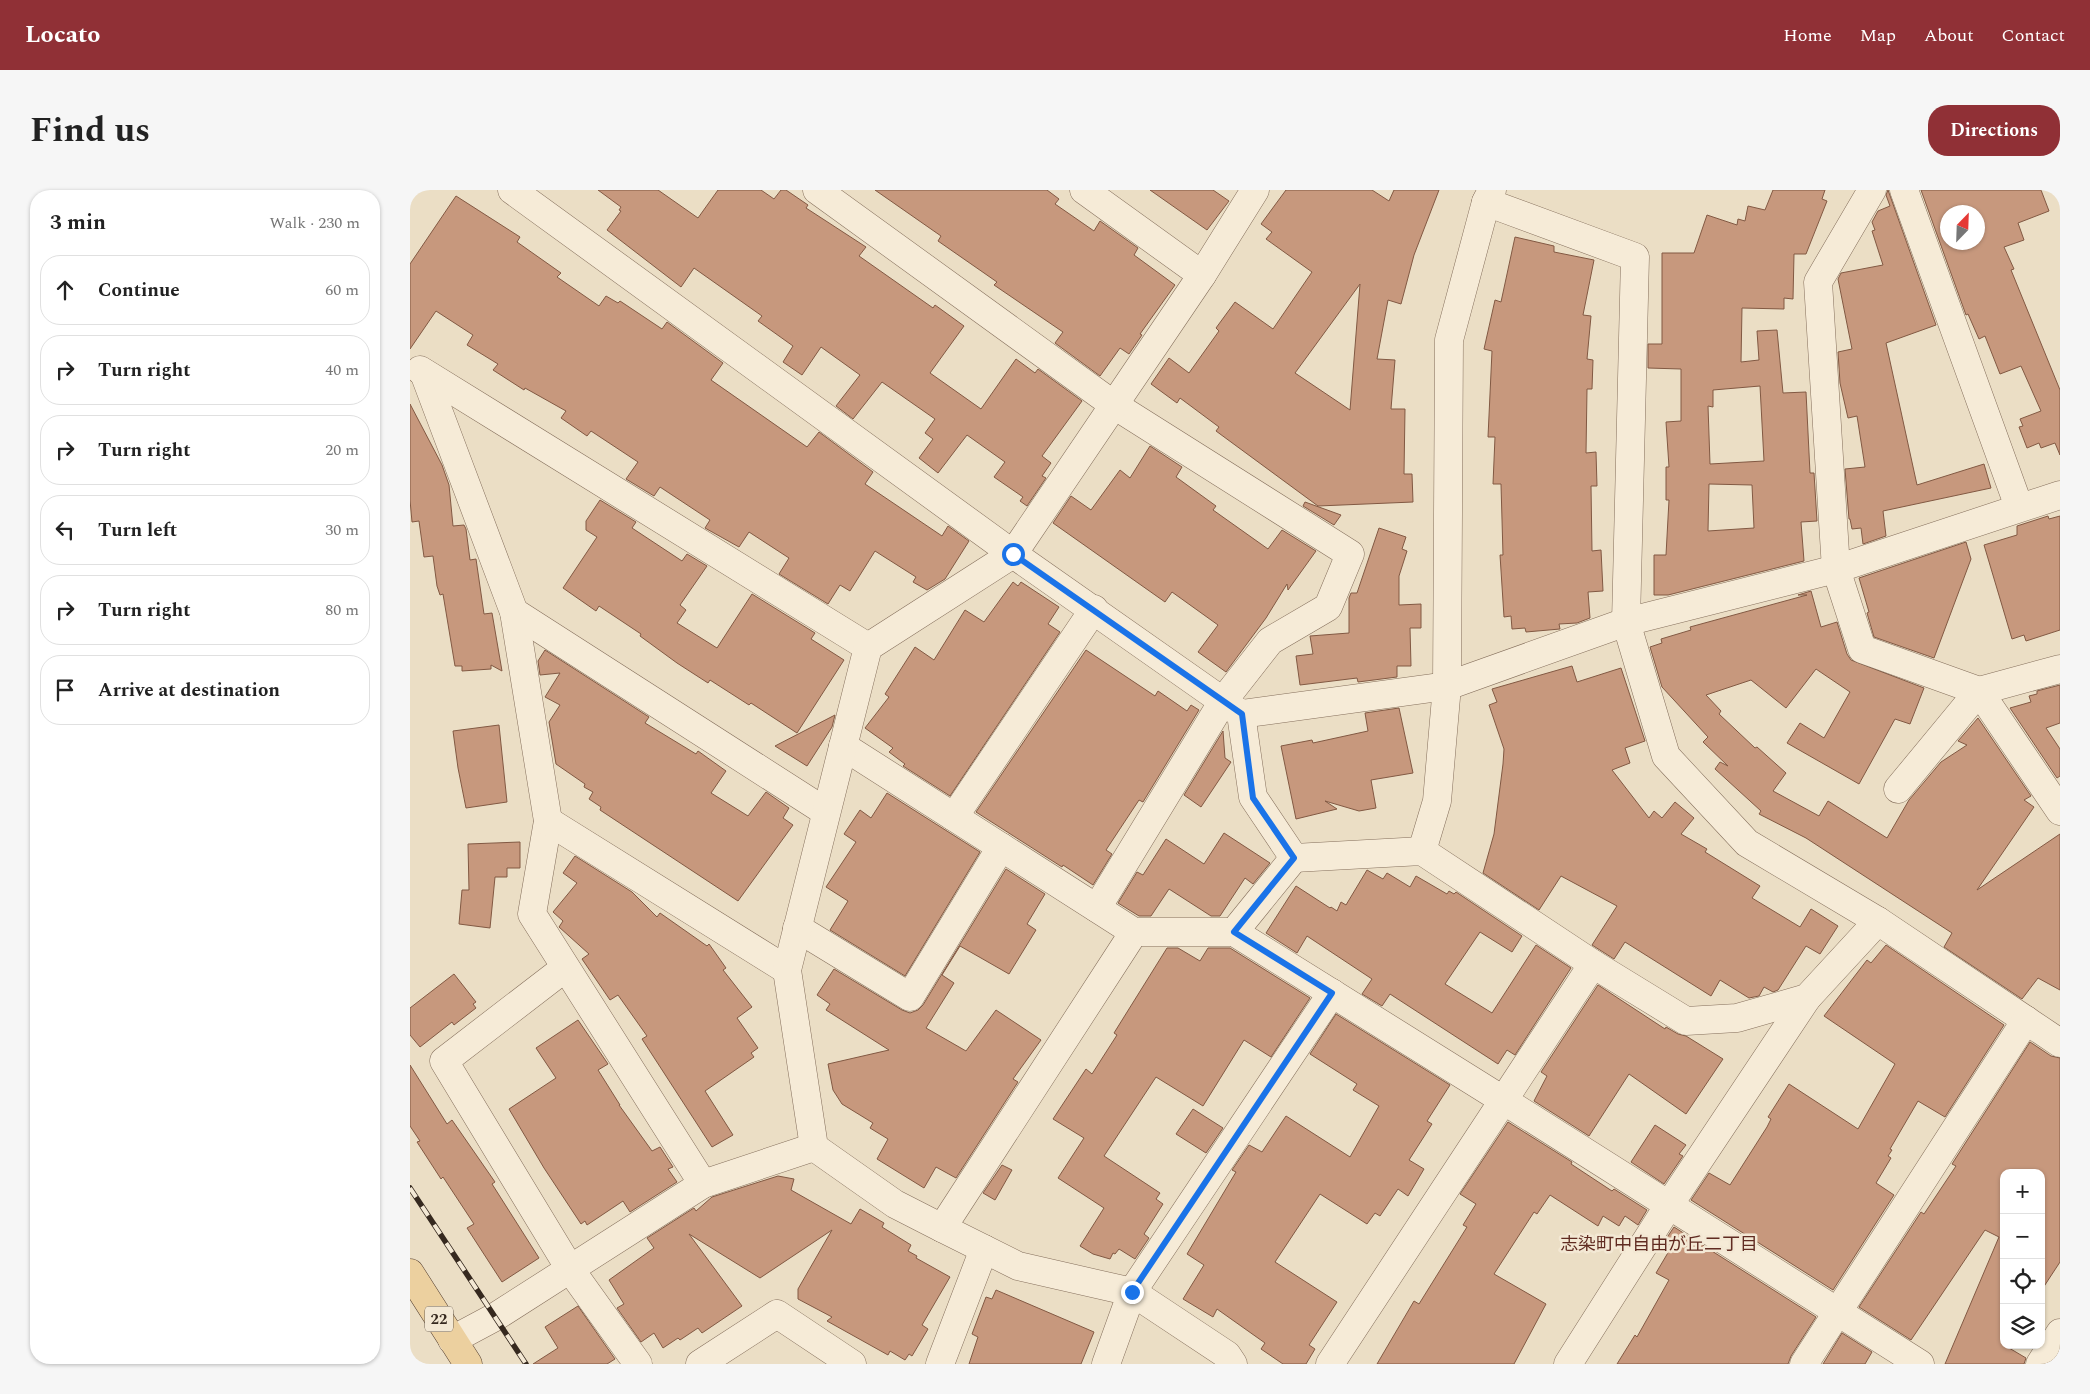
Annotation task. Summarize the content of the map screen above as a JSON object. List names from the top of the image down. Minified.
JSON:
{"streets":{"main road":["22"]},"districts":["志染町中自由が丘二丁目"],"north":"top right","page":{"header":"Locato","nav":["Home","Map","About","Contact"],"title":"Find us","buttons":"Directions","heading":["3 min","Walk · 230 m"],"list":[["Continue","60 m"],["Turn right","40 m"],["Turn right","20 m"],["Turn left","30 m"],["Turn right","80 m"],"Arrive at destination"],"map_buttons":["+","−"]}}
